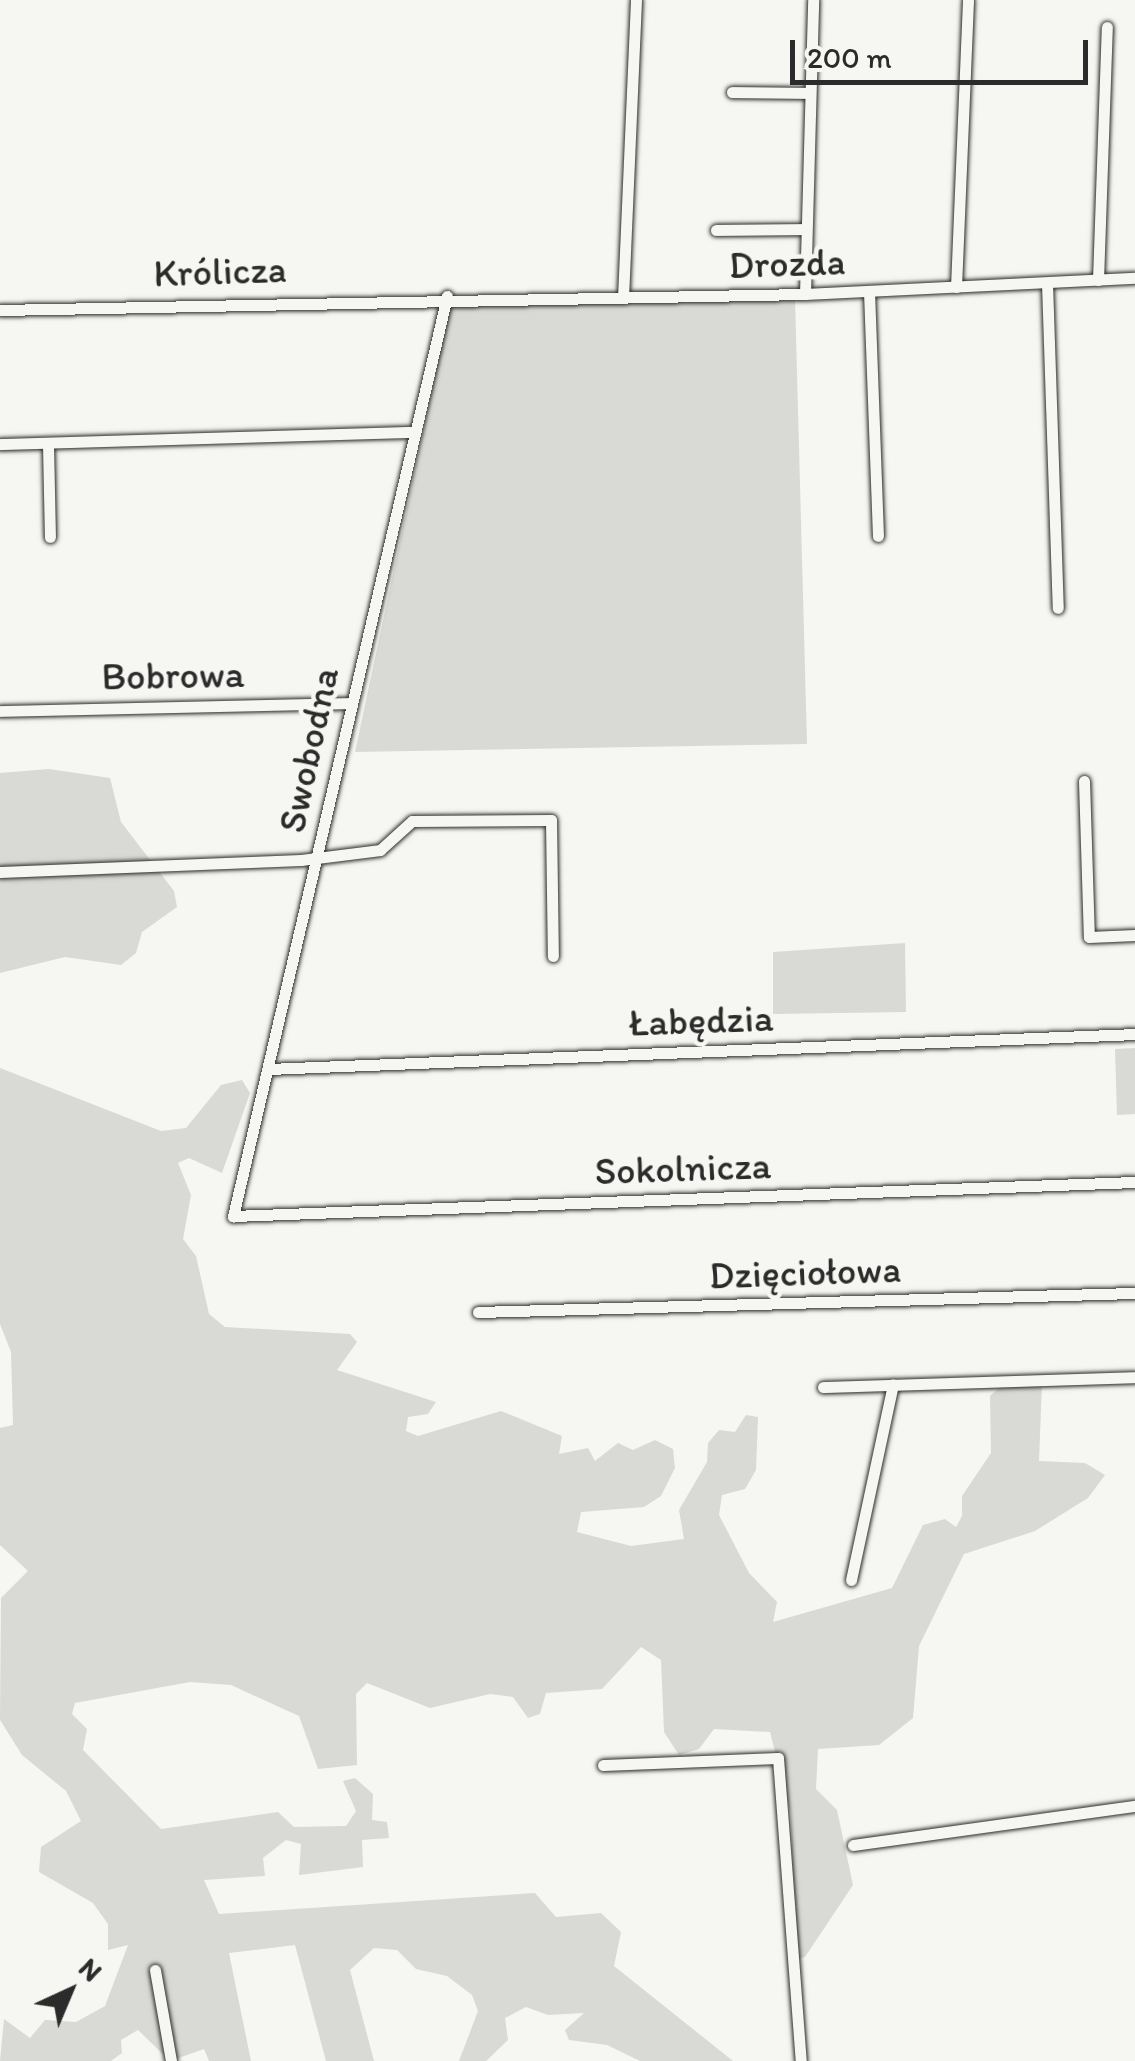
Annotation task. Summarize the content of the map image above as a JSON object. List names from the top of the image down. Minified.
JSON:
{"streets":{"street":["Drozda","Królicza","Bobrowa","Swobodna","Łabędzia","Sokolnicza","Dzięciołowa"]},"crossings":[["Drozda","Królicza"],["Drozda","Swobodna"],["Królicza","Swobodna"],["Bobrowa","Swobodna"],["Swobodna","Łabędzia"],["Swobodna","Sokolnicza"]],"scale_bar":"200 m","north":"top right"}
